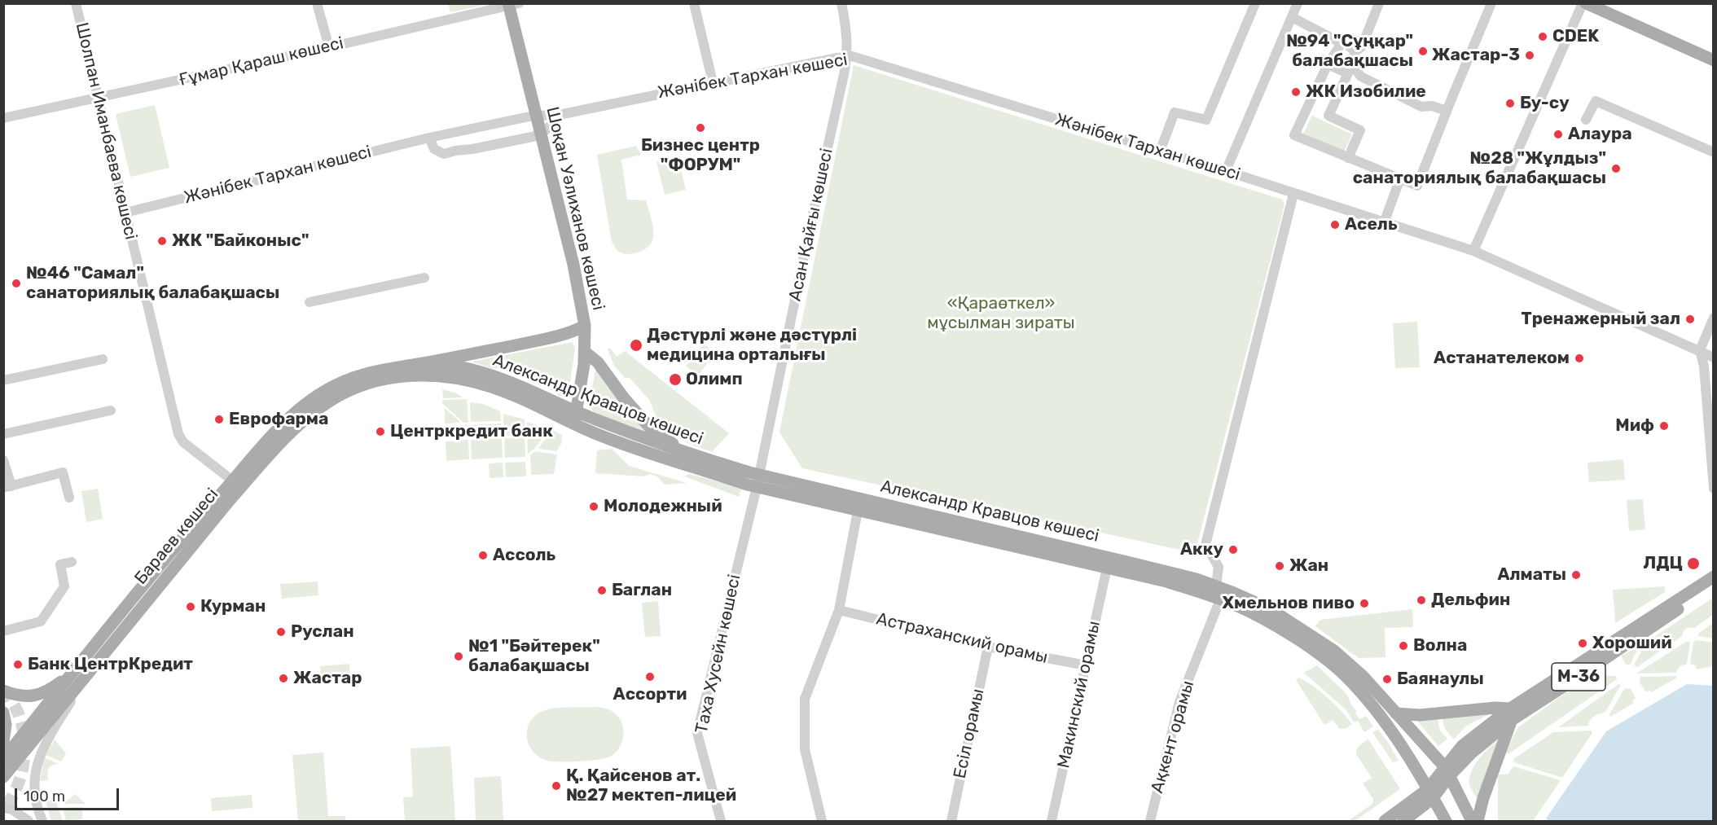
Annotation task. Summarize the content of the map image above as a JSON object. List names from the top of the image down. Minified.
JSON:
{"streets":{"main road":["Шоқан Уәлиханов көшесі","Александр Кравцов көшесі","Бараев көшесі","M-36"],"street":["Ғұмар Қараш көшесі","Жәнібек Тархан көшесі","Шолпан Иманбаева көшесі","Асан Қайғы көшесі","Астраханский орамы","Таха Хусейн көшесі","Макинский орамы","Есіл орамы","Ақкент орамы"]},"crossings":[["Ғұмар Қараш көшесі","Шолпан Иманбаева көшесі"],["Ғұмар Қараш көшесі","Шоқан Уәлиханов көшесі"],["Жәнібек Тархан көшесі","Шолпан Иманбаева көшесі"],["Жәнібек Тархан көшесі","Шоқан Уәлиханов көшесі"],["Жәнібек Тархан көшесі","Асан Қайғы көшесі"],["Шолпан Иманбаева көшесі","Бараев көшесі"],["Шоқан Уәлиханов көшесі","Александр Кравцов көшесі"],["Асан Қайғы көшесі","Александр Кравцов көшесі"],["Асан Қайғы көшесі","Таха Хусейн көшесі"],["Александр Кравцов көшесі","Бараев көшесі"],["Александр Кравцов көшесі","Таха Хусейн көшесі"],["Александр Кравцов көшесі","M-36"],["Александр Кравцов көшесі","Макинский орамы"],["Александр Кравцов көшесі","Ақкент орамы"],["Астраханский орамы","Макинский орамы"],["Астраханский орамы","Есіл орамы"]],"parks":["«Қараөткел» мұсылман зираты"],"places":["CDEK","№94 \"Сұңқар\" балабақшасы","Жастар-3","ЖК Изобилие","Бу-су","Бизнес центр \"ФОРУМ\"","Алаура","№28 \"Жұлдыз\" санаториялық балабақшасы","Асель","ЖК \"Байконыс\"","№46 \"Самал\" санаториялық балабақшасы","Тренажерный зал","Дәстүрлі және дәстүрлі медицина орталығы","Астанателеком","Олимп","Еврофарма","Миф","Центркредит банк","Молодежный","Акку","Ассоль","ЛДЦ","Жан","Алматы","Баглан","Дельфин","Хмельнов пиво","Курман","Руслан","Хороший","Волна","№1 \"Бәйтерек\" балабақшасы","Банк ЦентрКредит","Ассорти","Жастар","Баянаулы","Қ. Қайсенов ат. №27 мектеп-лицей"],"scale_bar":"100 m"}
